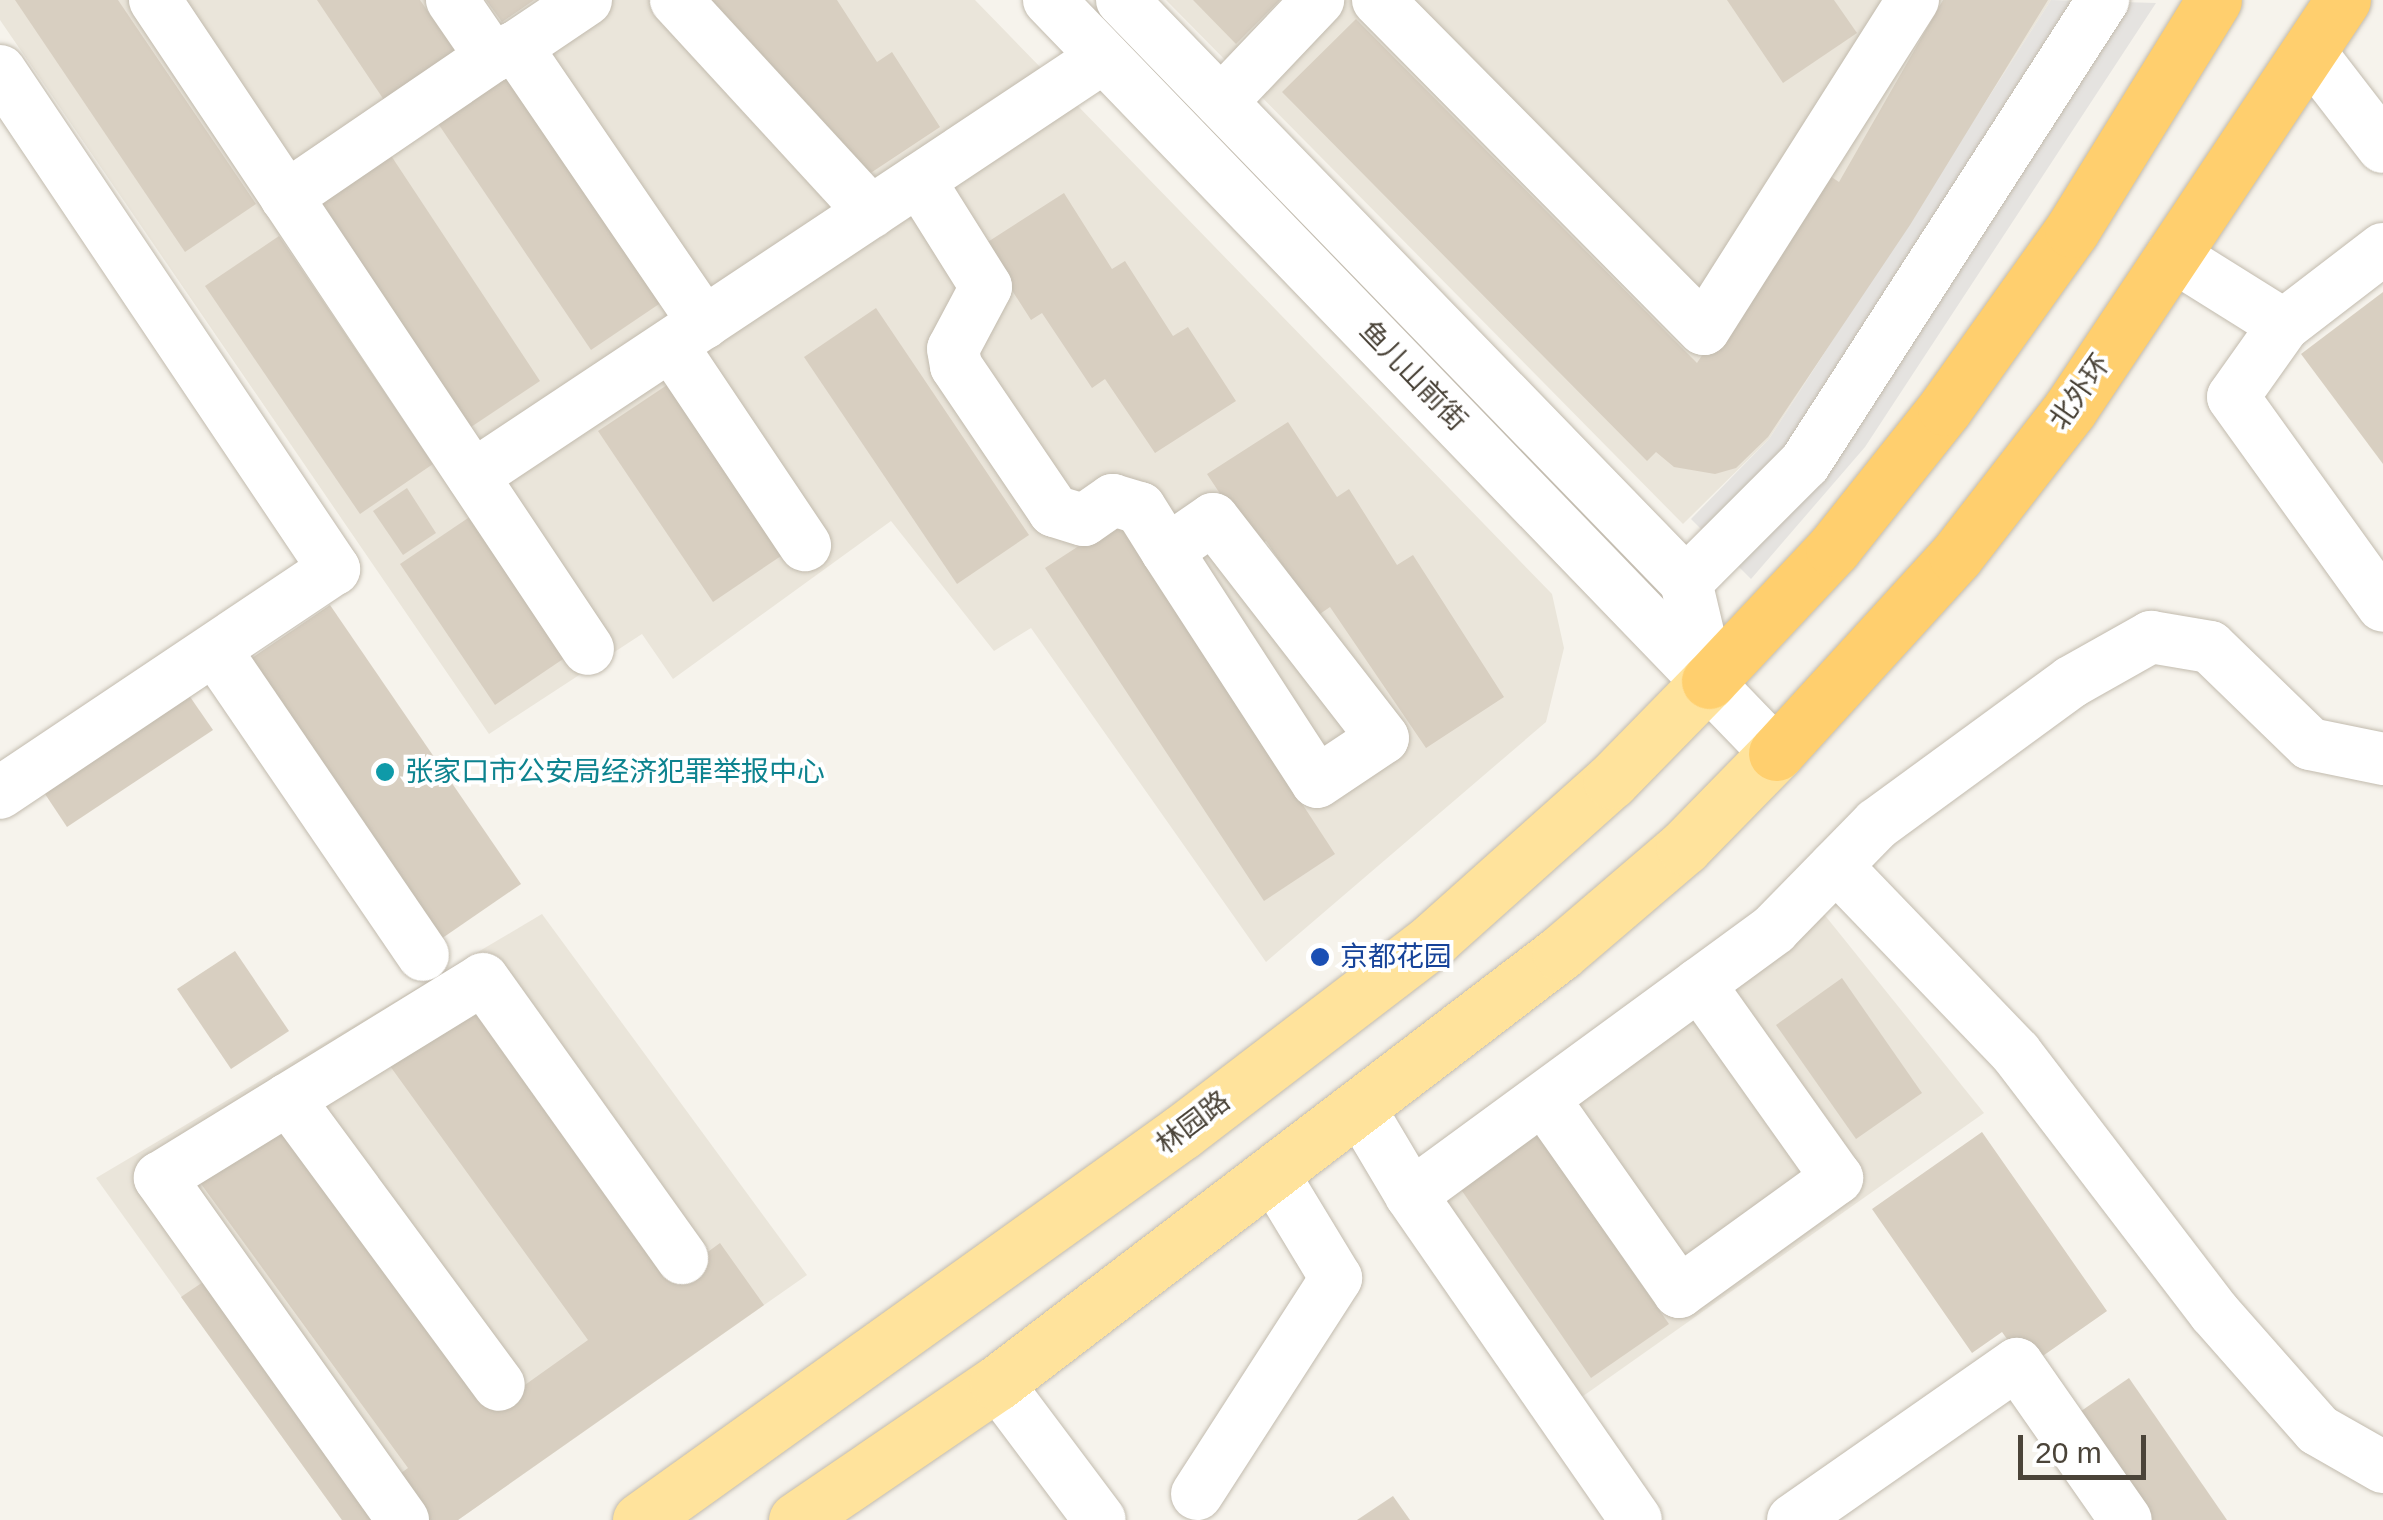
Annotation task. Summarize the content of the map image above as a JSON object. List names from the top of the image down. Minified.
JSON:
{"streets":{"highway":["北外环"],"main road":["林园路"],"street":["鱼儿山前街"]},"crossings":[["鱼儿山前街","北外环"],["鱼儿山前街","林园路"]],"places":["张家口市公安局经济犯罪举报中心","京都花园"],"scale_bar":"20 m"}
